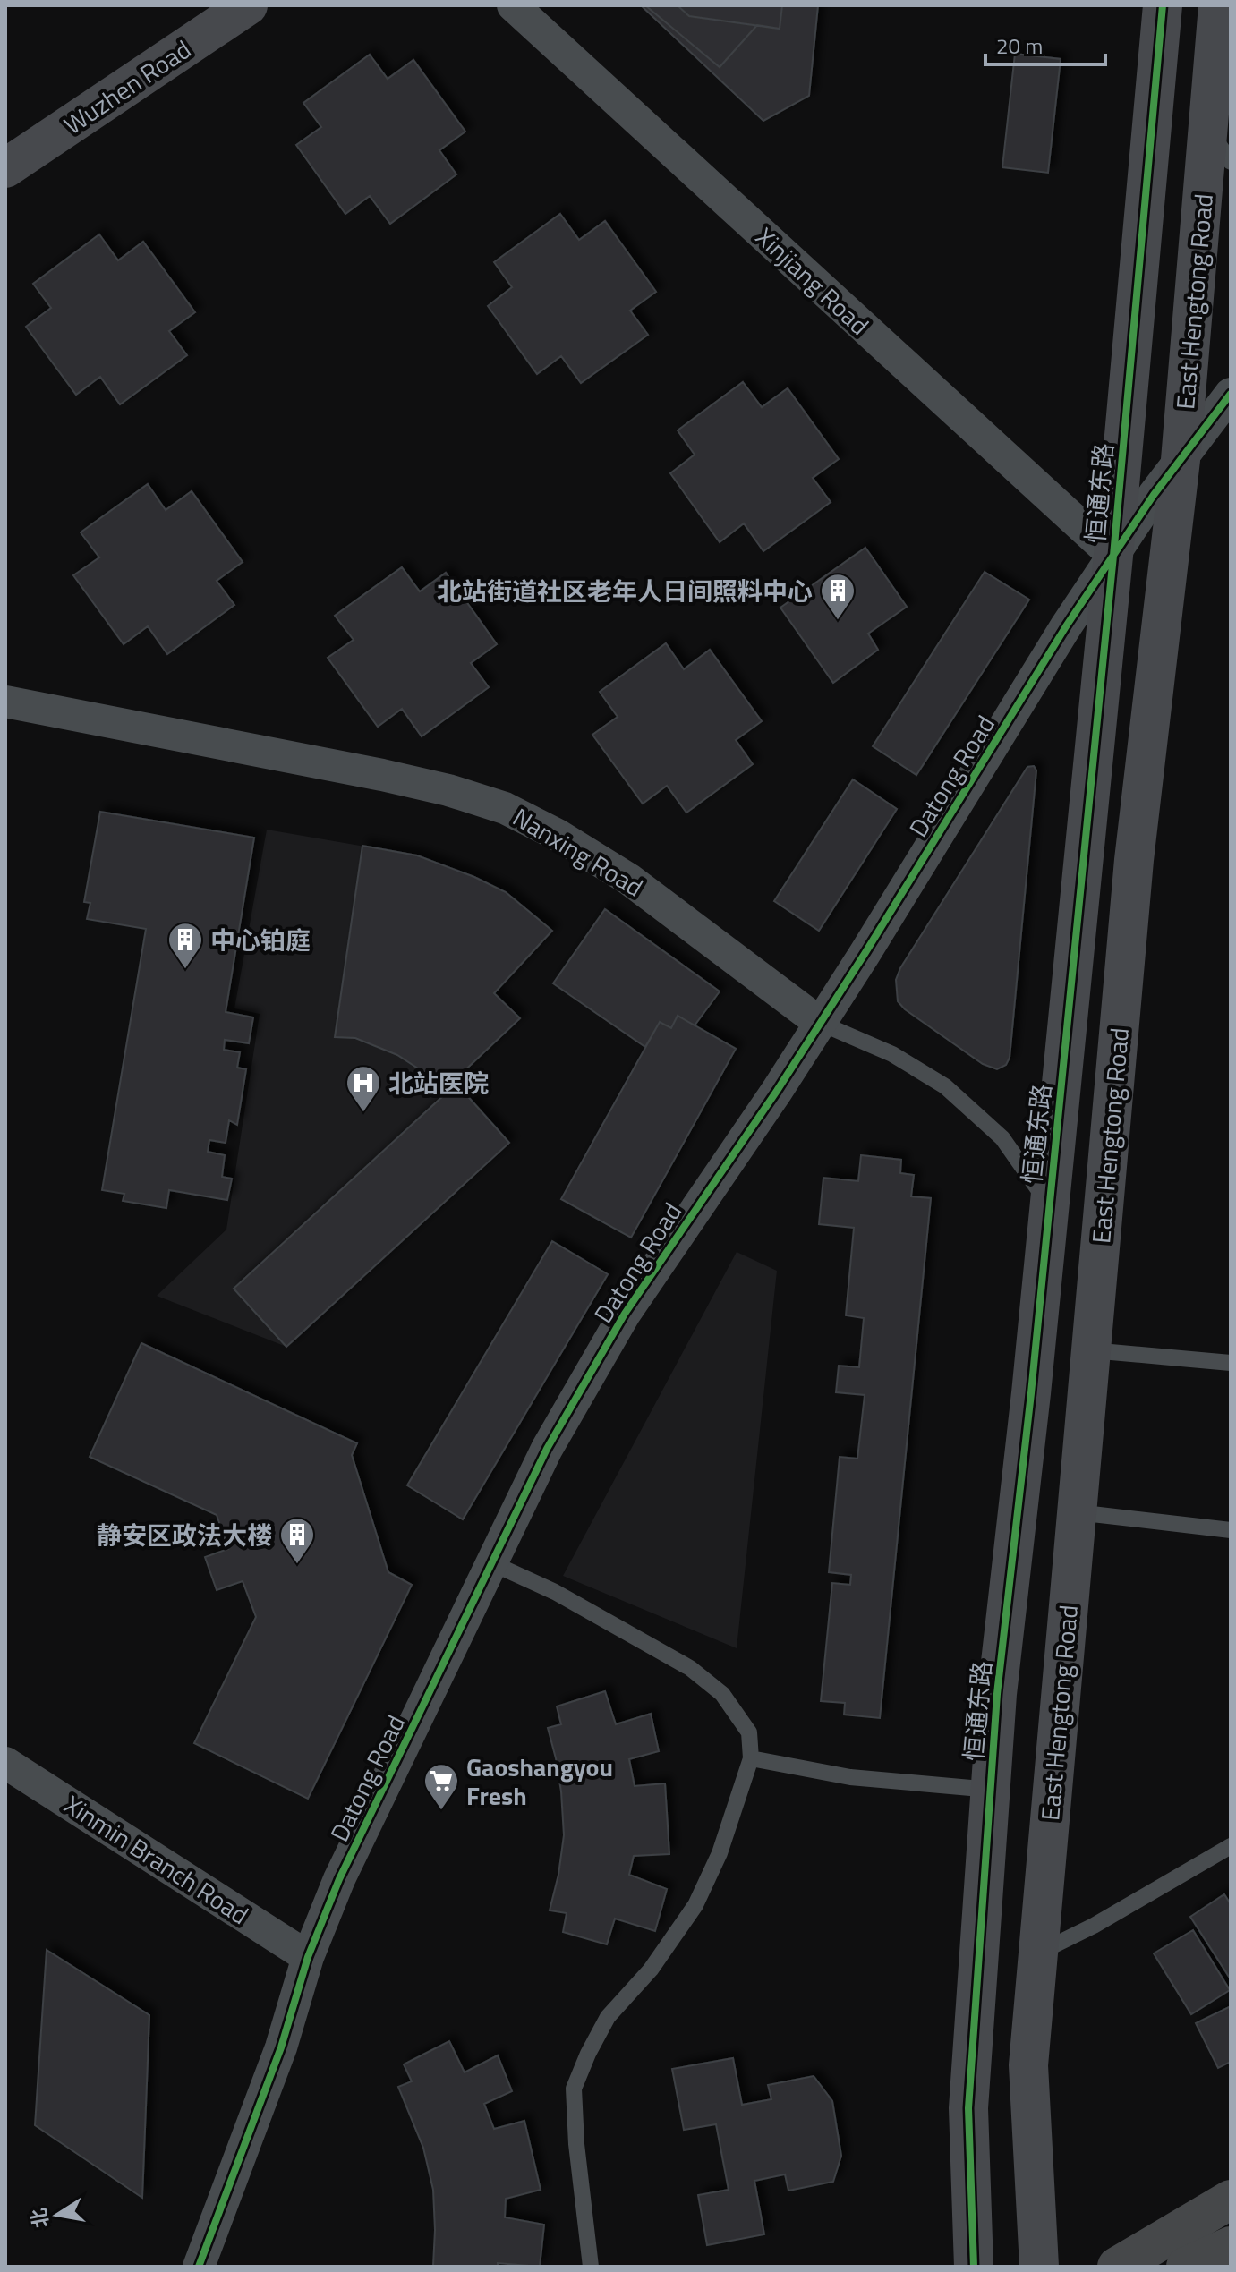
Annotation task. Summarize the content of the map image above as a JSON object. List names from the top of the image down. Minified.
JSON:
{"streets":{"main road":["Wuzhen Road","East Hengtong Road","恒通东路"],"street":["Xinjiang Road","Datong Road","Nanxing Road","Xinmin Branch Road"]},"crossings":[["Xinjiang Road","恒通东路"],["Xinjiang Road","Datong Road"],["East Hengtong Road","Datong Road"],["恒通东路","Datong Road"],["恒通东路","Nanxing Road"],["Datong Road","Nanxing Road"],["Datong Road","Xinmin Branch Road"]],"places":{"building":["北站街道社区老年人日间照料中心","中心铂庭","静安区政法大楼"],"hospital":["北站医院"],"supermarket":["Gaoshangyou Fresh"]},"scale_bar":"20 m","north":"left"}
